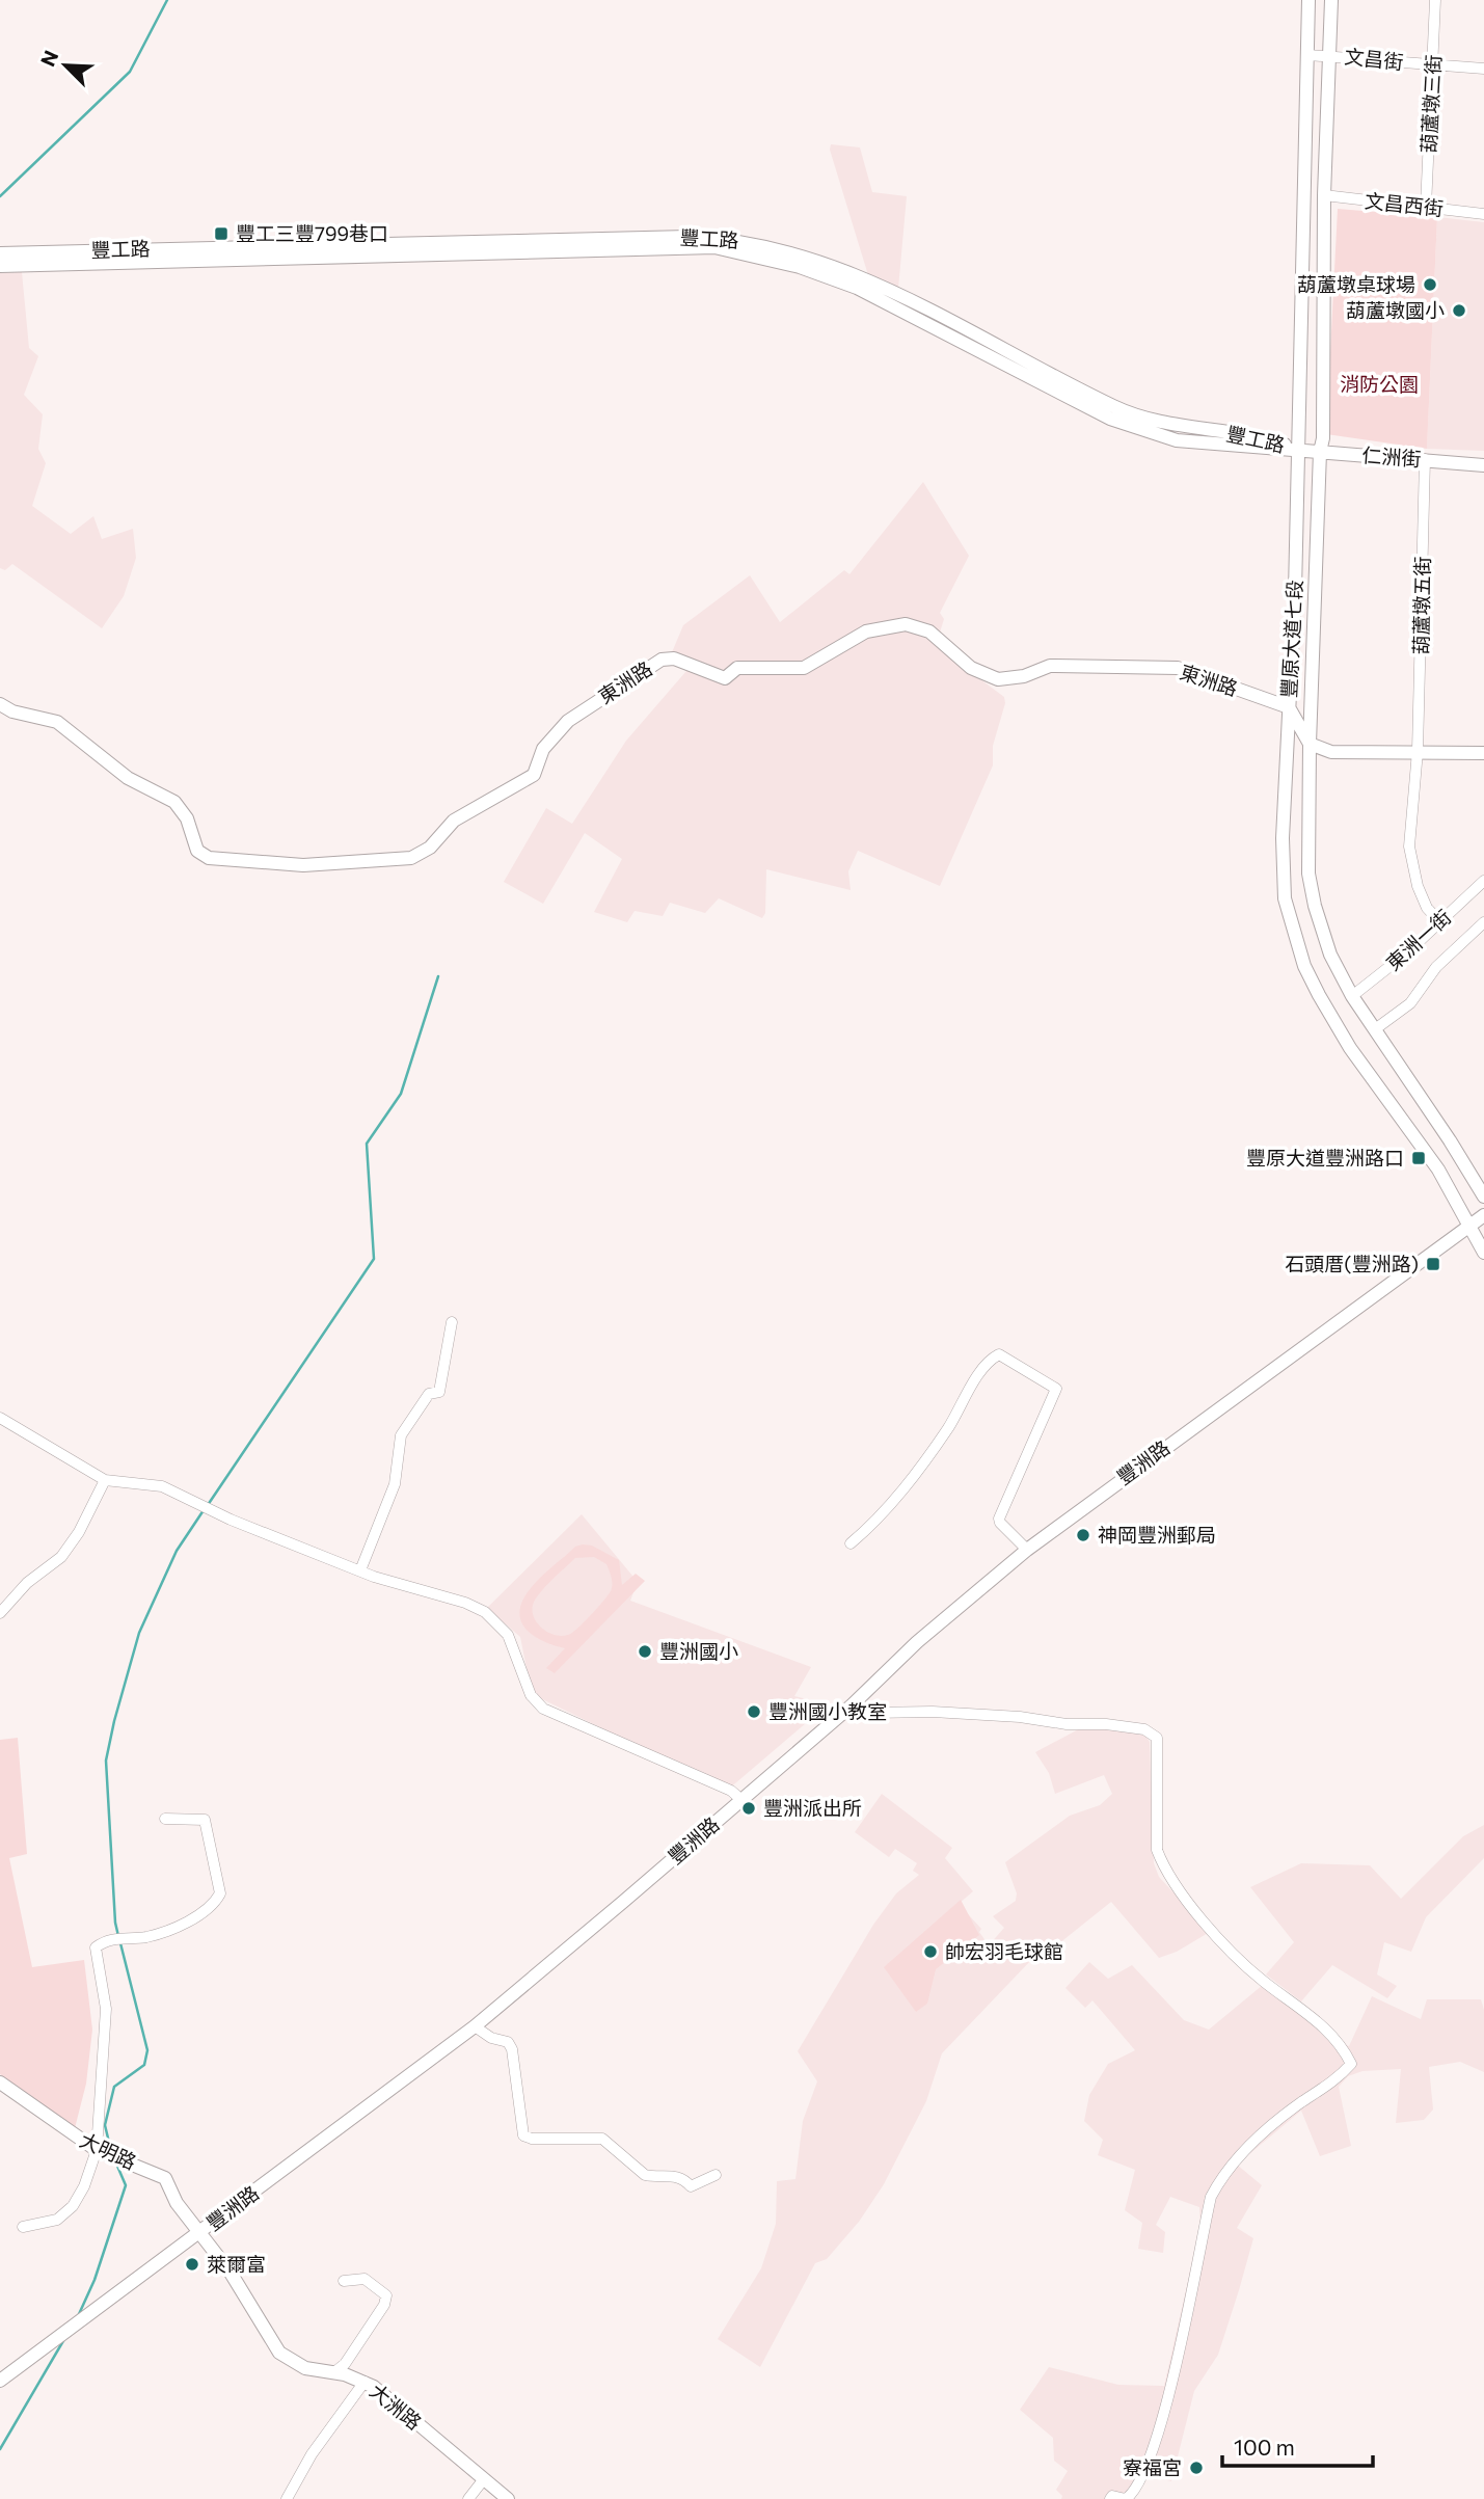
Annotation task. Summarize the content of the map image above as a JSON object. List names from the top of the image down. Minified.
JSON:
{"streets":{"street":["文昌街","葫蘆墩三街","文昌西街","豐工路","仁洲街","葫蘆墩五街","豐原大道七段","東洲路","東洲一街","豐洲路","大明路","大洲路"]},"crossings":[["文昌街","葫蘆墩三街"],["文昌街","豐原大道七段"],["葫蘆墩三街","文昌西街"],["文昌西街","豐原大道七段"],["豐工路","仁洲街"],["豐工路","豐原大道七段"],["仁洲街","葫蘆墩五街"],["仁洲街","豐原大道七段"],["葫蘆墩五街","東洲一街"],["豐原大道七段","東洲路"],["豐原大道七段","東洲一街"],["豐原大道七段","豐洲路"],["豐洲路","大明路"],["豐洲路","大洲路"],["大明路","大洲路"]],"parks":["消防公園"],"places":{"transit":["豐工三豐799巷口","豐原大道豐洲路口","石頭厝(豐洲路)"],"other":["葫蘆墩桌球場","葫蘆墩國小","神岡豐洲郵局","豐洲國小","豐洲國小教室","豐洲派出所","帥宏羽毛球館","萊爾富","寮福宮"]},"scale_bar":"100 m","north":"top left"}
